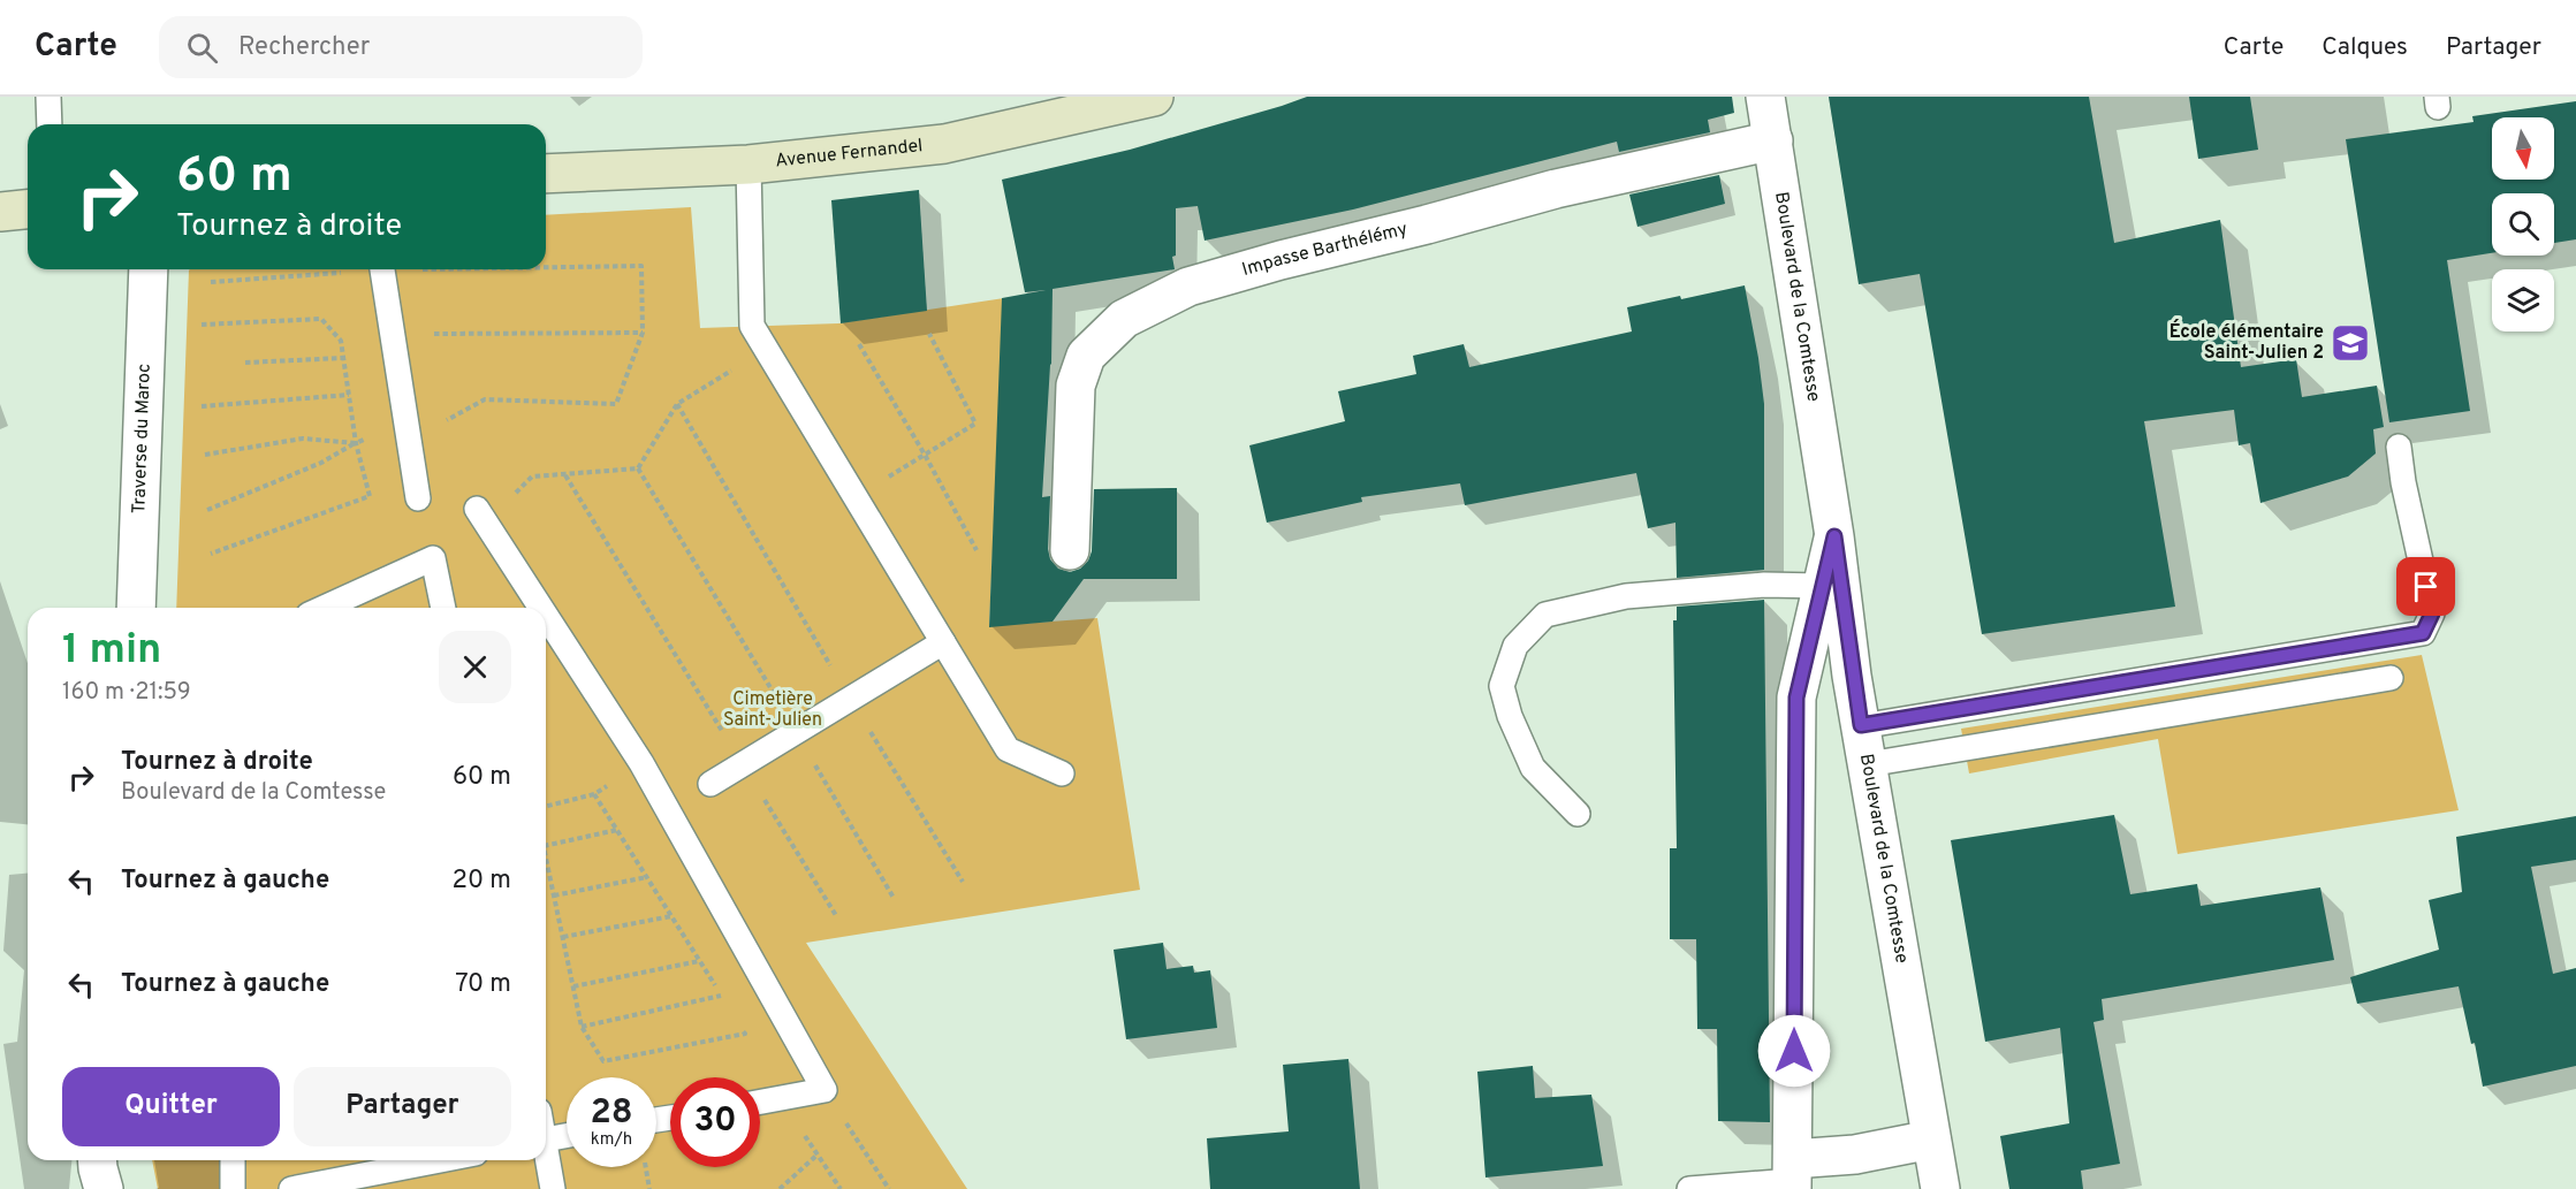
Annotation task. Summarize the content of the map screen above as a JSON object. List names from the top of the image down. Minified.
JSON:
{"streets":{"main road":["Avenue Fernandel"],"street":["Impasse Barthélémy","Boulevard de la Comtesse","Traverse du Maroc"]},"crossings":[["Impasse Barthélémy","Boulevard de la Comtesse"]],"parks":["Cimetière Saint-Julien"],"places":{"school or university":["École élémentaire Saint-Julien 2"]},"north":"bottom","page":{"header":"Carte","search":"Rechercher","nav":["Carte","Calques","Partager"],"turn":["60 m","Tournez à droite"],"heading":["1 min","160 m · 21:59"],"list":[{"name":"Tournez à droite","note":"Boulevard de la Comtesse","value":"60 m"},{"name":"Tournez à gauche","value":"20 m"},{"name":"Tournez à gauche","value":"70 m"}],"buttons":["Quitter","Partager"],"speed":"28 km/h","limit":"30"}}
